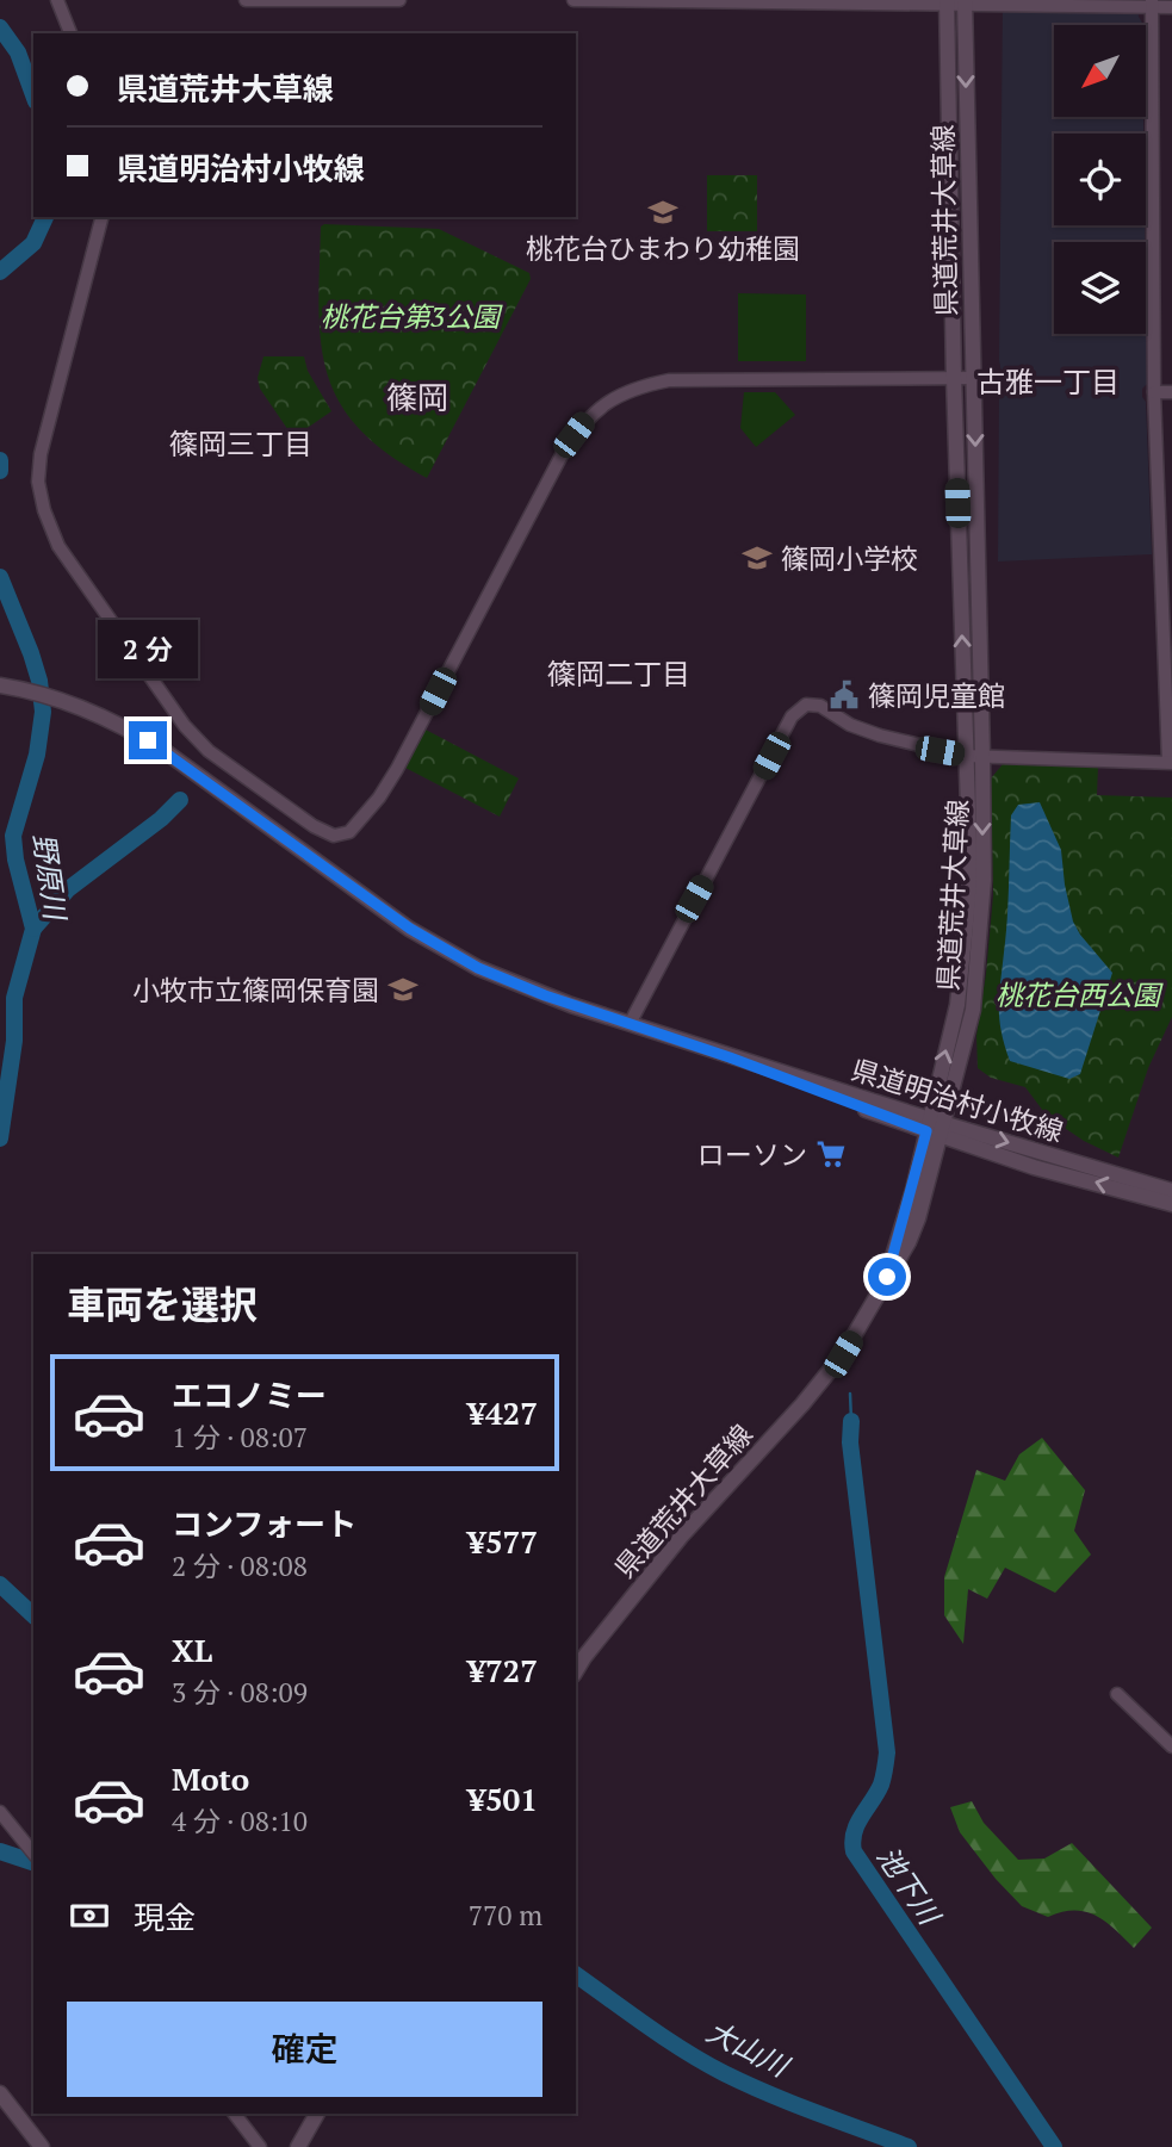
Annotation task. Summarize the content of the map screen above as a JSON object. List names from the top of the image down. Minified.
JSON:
{"streets":{"main road":["県道荒井大草線","県道明治村小牧線"]},"crossings":[["県道荒井大草線","県道明治村小牧線"]],"districts":["古雅一丁目","篠岡","篠岡三丁目","篠岡二丁目"],"water":["野原川","池下川","大山川"],"parks":["桃花台第3公園","桃花台西公園"],"places":{"school or university":["桃花台ひまわり幼稚園","篠岡小学校","小牧市立篠岡保育園"],"public building":["篠岡児童館"],"supermarket":["ローソン"]},"north":"bottom left","page":{"banner":["県道荒井大草線","県道明治村小牧線"],"bubble":"2 分","heading":"車両を選択","list":[{"name":"エコノミー","note":"1 分 · 08:07","value":"¥427"},{"name":"コンフォート","note":"2 分 · 08:08","value":"¥577"},{"name":"XL","note":"3 分 · 08:09","value":"¥727"},{"name":"Moto","note":"4 分 · 08:10","value":"¥501"}],"pay":["現金","770 m"],"buttons":"確定"}}
